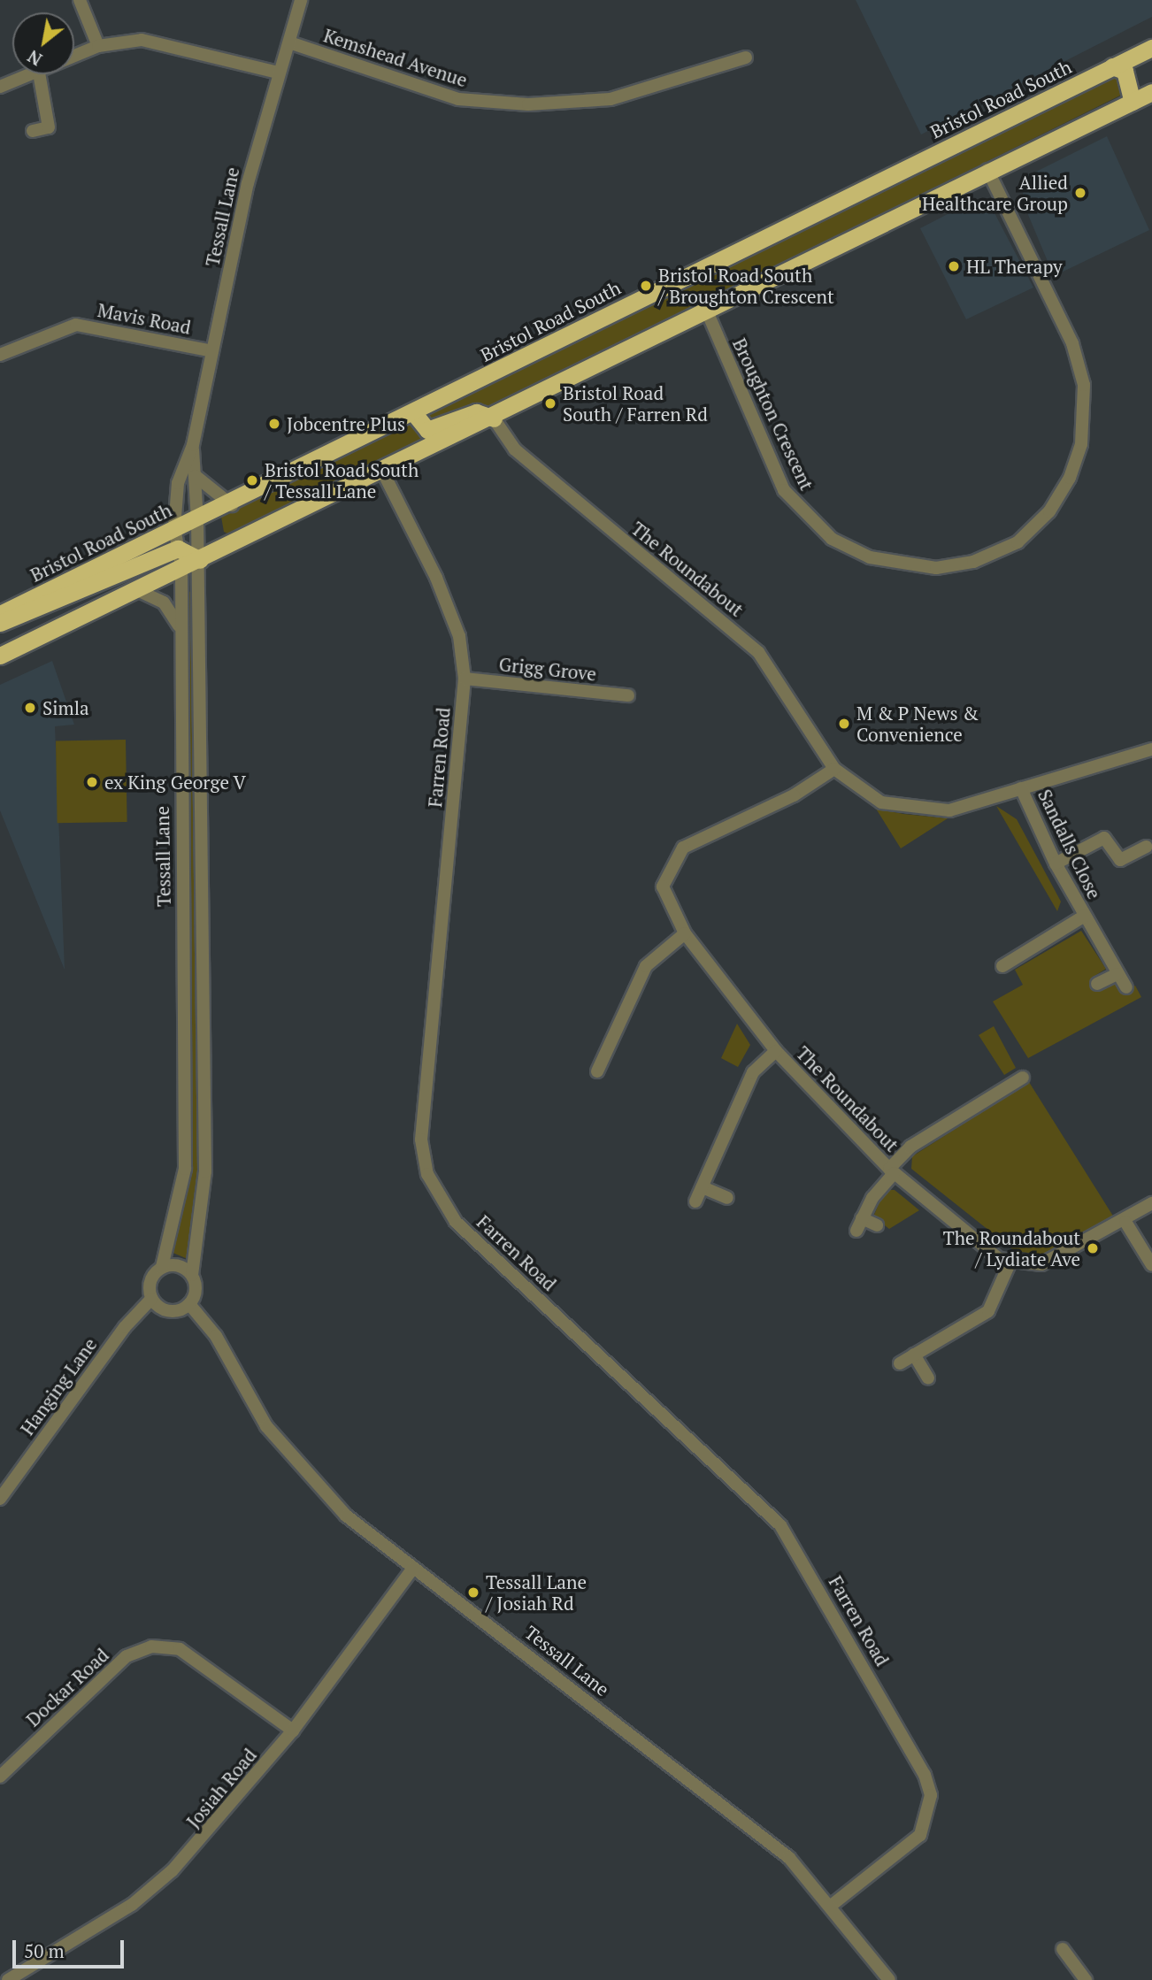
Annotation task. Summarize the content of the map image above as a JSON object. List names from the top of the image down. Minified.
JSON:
{"streets":{"highway":["Bristol Road South"],"street":["Kemshead Avenue","Tessall Lane","Mavis Road","Broughton Crescent","The Roundabout","Grigg Grove","Farren Road","Sandalls Close","Hanging Lane","Dockar Road","Josiah Road"]},"crossings":[["Kemshead Avenue","Tessall Lane"],["Bristol Road South","Tessall Lane"],["Tessall Lane","Mavis Road"],["Tessall Lane","Farren Road"],["Tessall Lane","Hanging Lane"],["Tessall Lane","Josiah Road"],["The Roundabout","Sandalls Close"],["Grigg Grove","Farren Road"],["Dockar Road","Josiah Road"]],"places":["Allied Healthcare Group","HL Therapy","Bristol Road South / Broughton Crescent","Bristol Road South / Farren Rd","Jobcentre Plus","Bristol Road South / Tessall Lane","Simla","M & P News & Convenience","ex King George V","The Roundabout / Lydiate Ave","Tessall Lane / Josiah Rd"],"scale_bar":"50 m","north":"bottom left"}
